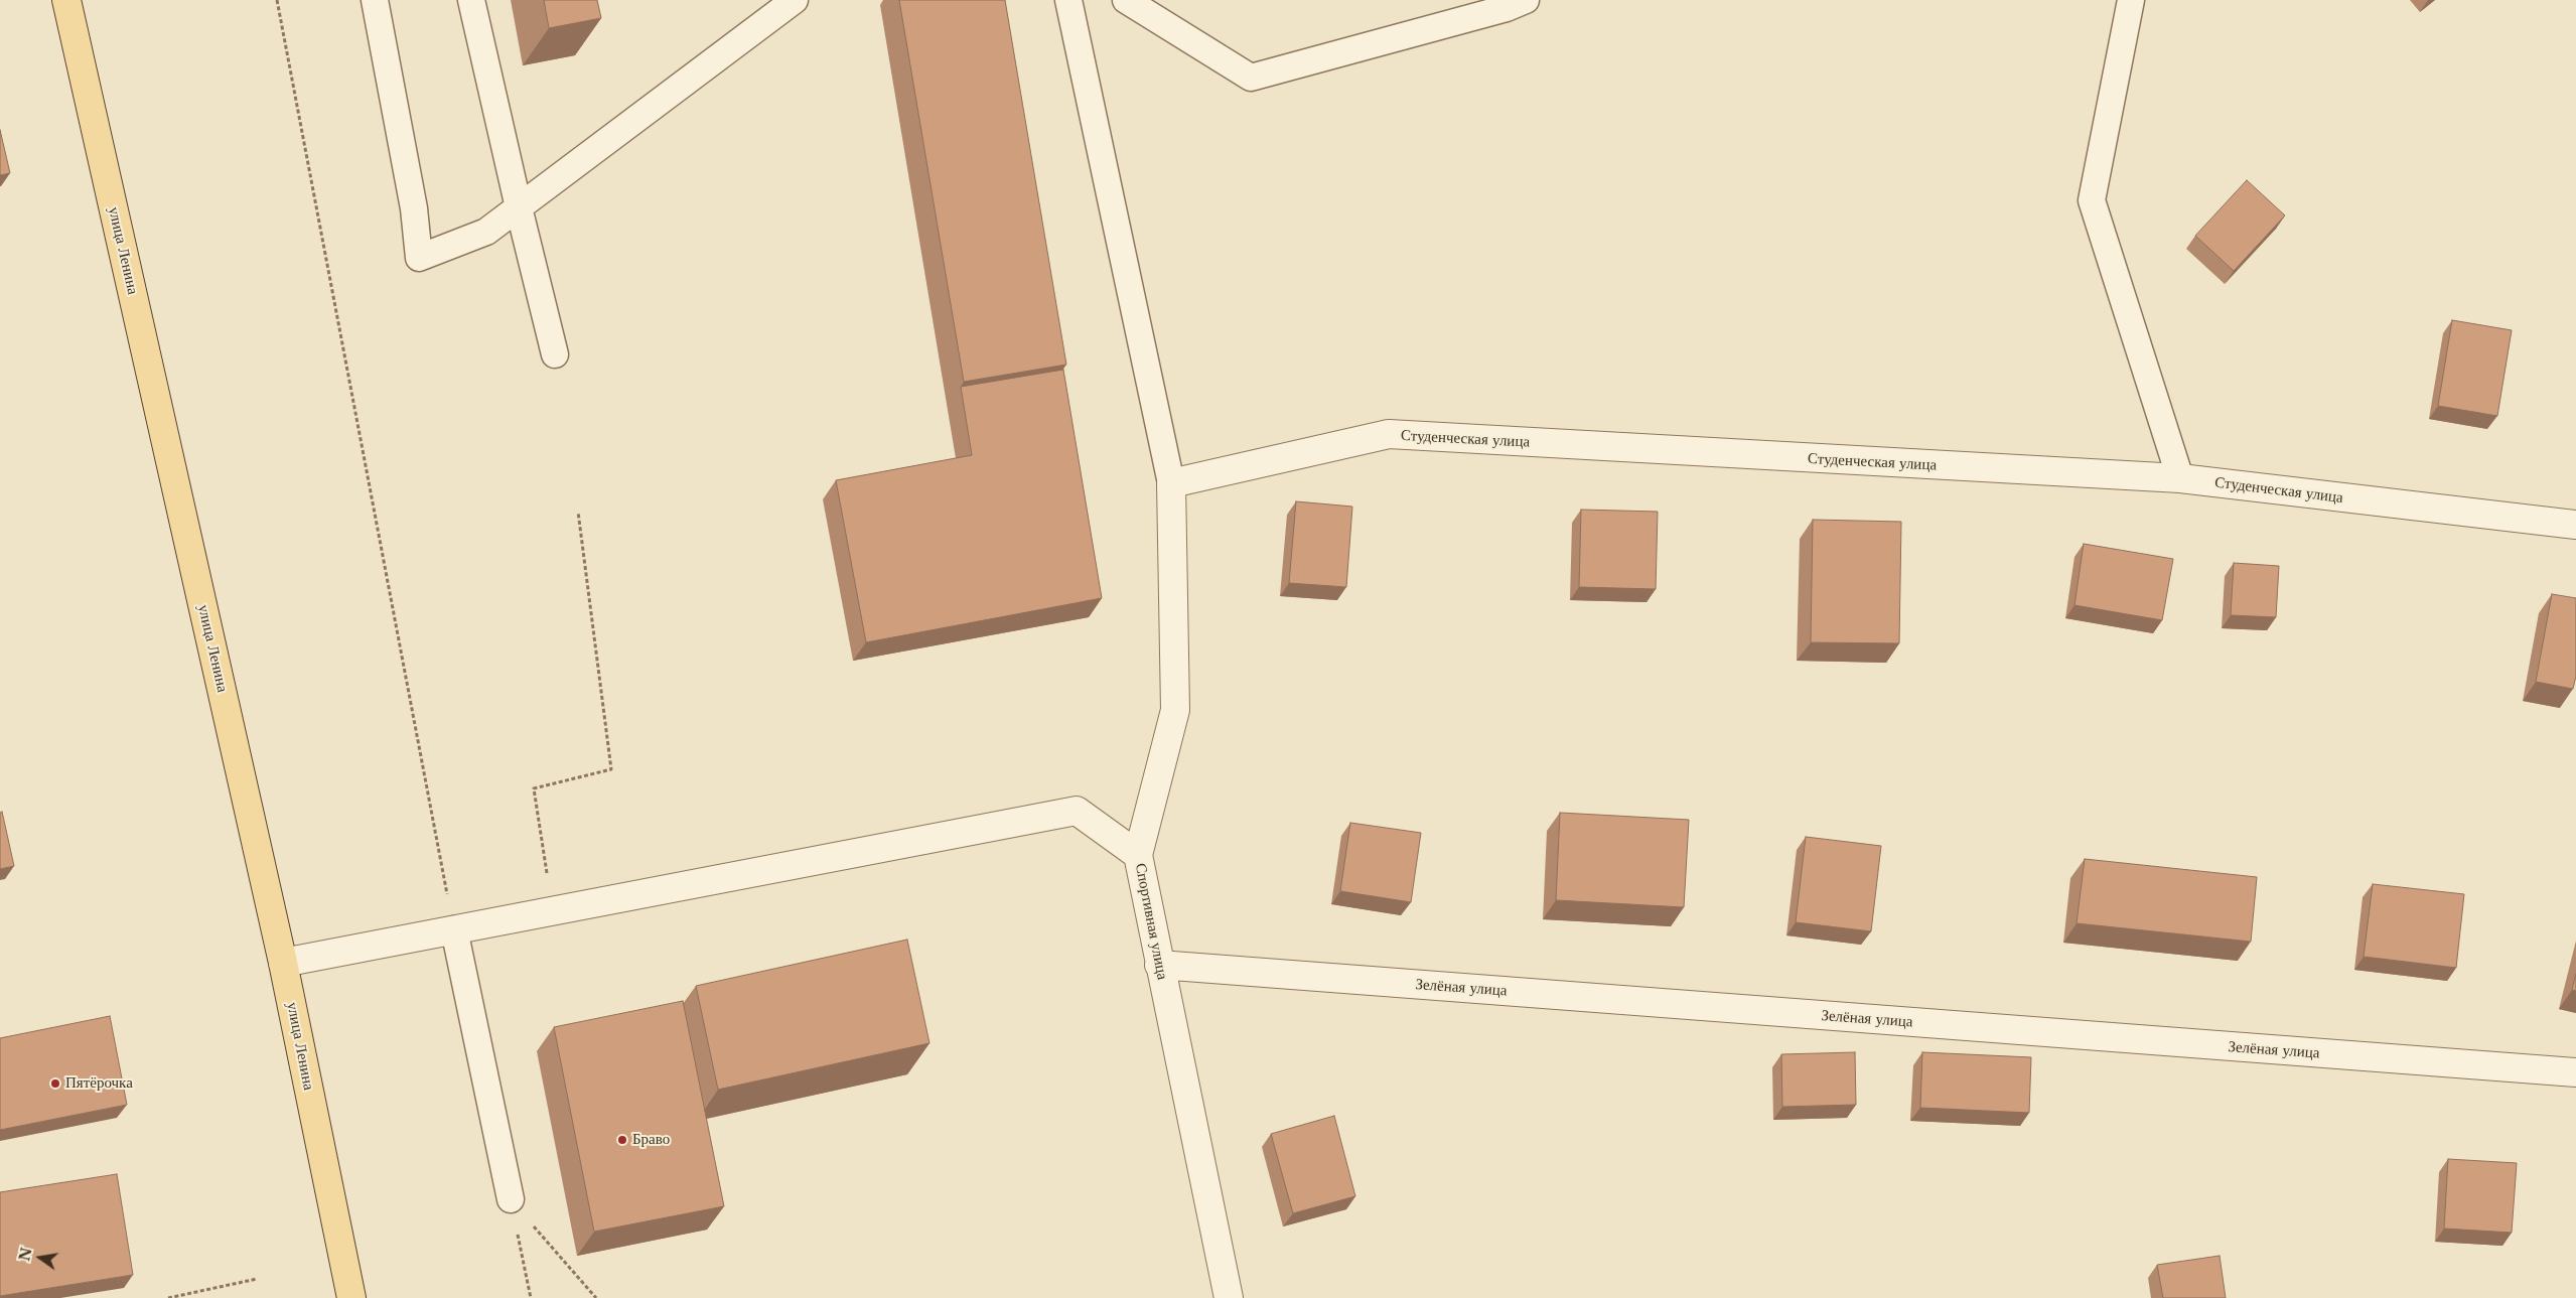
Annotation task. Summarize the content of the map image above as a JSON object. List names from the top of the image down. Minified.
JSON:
{"streets":{"main road":["улица Ленина"],"street":["Студенческая улица","Спортивная улица","Зелёная улица"]},"crossings":[["Студенческая улица","Спортивная улица"],["Спортивная улица","Зелёная улица"]],"places":["Пятёрочка","Браво"],"north":"left"}
